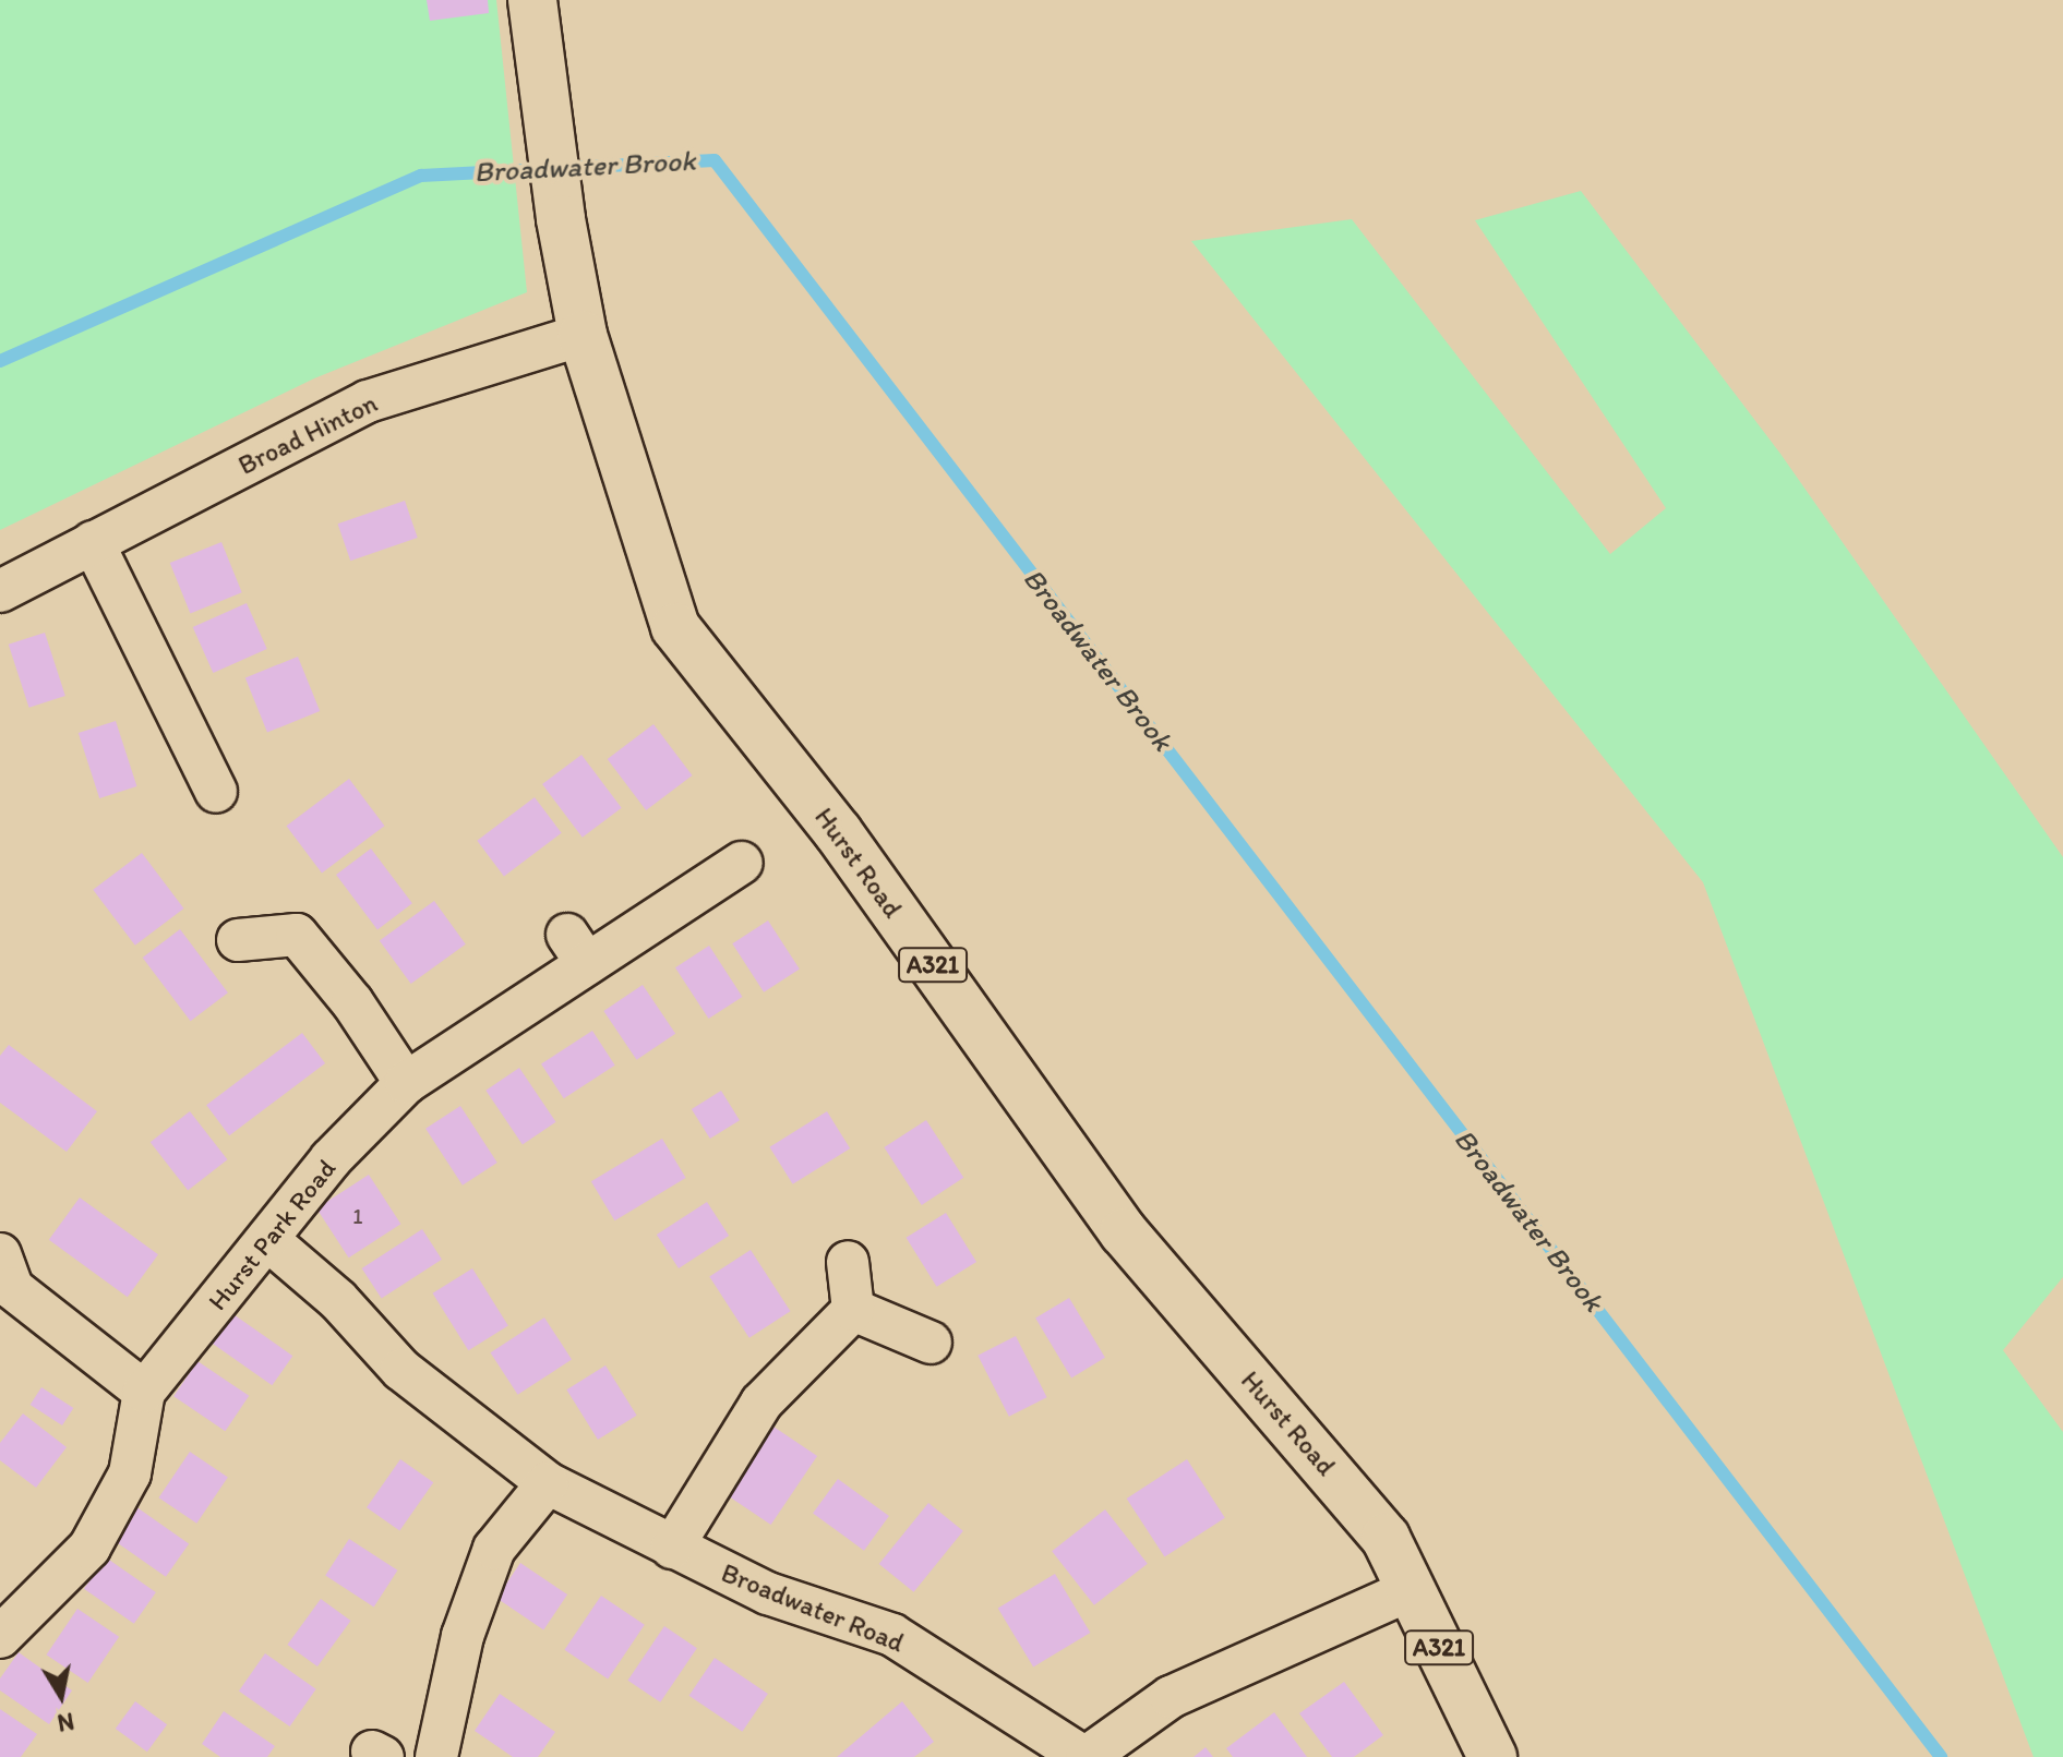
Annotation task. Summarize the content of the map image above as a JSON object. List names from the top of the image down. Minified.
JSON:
{"streets":{"main road":["Hurst Road","A321"],"street":["Broad Hinton","Hurst Park Road","Broadwater Road"]},"crossings":[["Broad Hinton","Hurst Road"],["Hurst Road","Broadwater Road"],["Hurst Park Road","Broadwater Road"]],"water":["Broadwater Brook"],"house_numbers":["1"],"north":"bottom"}
